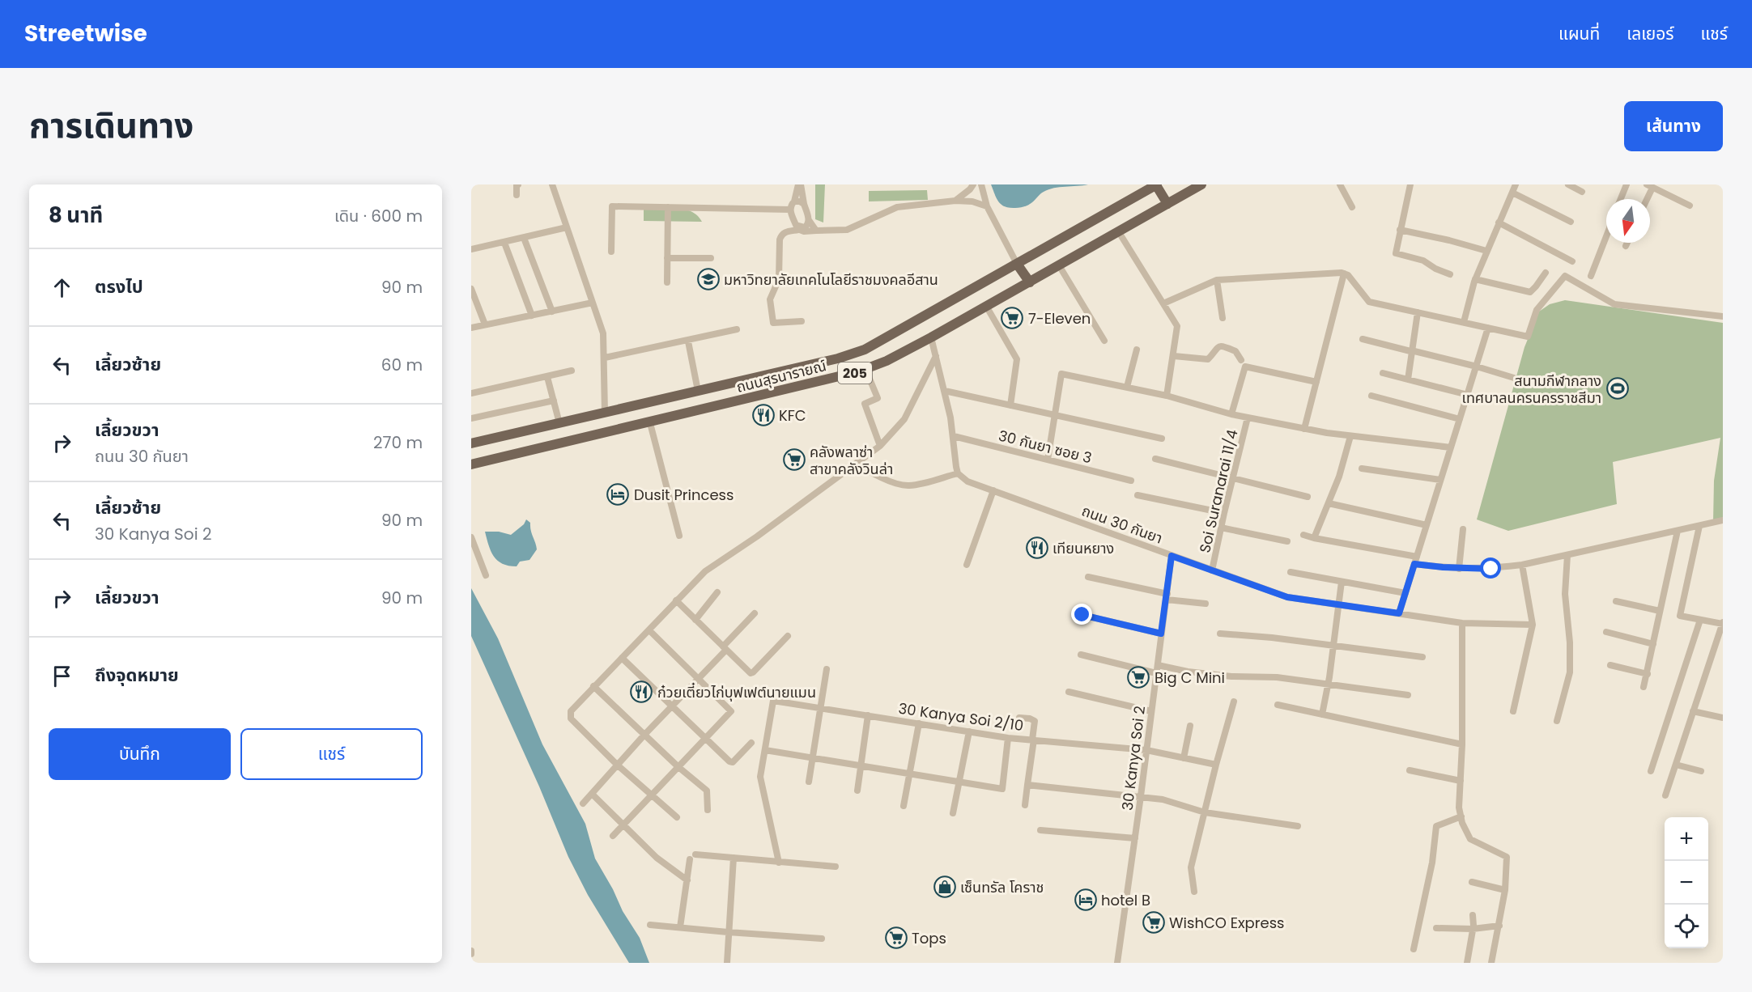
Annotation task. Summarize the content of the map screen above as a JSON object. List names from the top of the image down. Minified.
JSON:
{"streets":{"main road":["205","ถนนสุรนารายณ์"],"street":["30 กันยา ซอย 3","Soi Suranarai 11/4","ถนน 30 กันยา","30 Kanya Soi 2/10","30 Kanya Soi 2"]},"crossings":[["Soi Suranarai 11/4","ถนน 30 กันยา"],["ถนน 30 กันยา","30 Kanya Soi 2"],["30 Kanya Soi 2/10","30 Kanya Soi 2"]],"places":{"school or university":["มหาวิทยาลัยเทคโนโลยีราชมงคลอีสาน"],"supermarket":["7-Eleven","คลังพลาซ่า สาขาคลังวินล่า","Big C Mini","WishCO Express","Tops"],"sports":["สนามกีฬากลาง เทศบาลนครนครราชสีมา"],"restaurant":["KFC","เทียนหยาง","ก๋วยเตี๋ยวไก่บุฟเฟต์นายแมน"],"hotel":["Dusit Princess","hotel B"],"shop":["เซ็นทรัล โคราช"]},"north":"bottom","page":{"header":"Streetwise","nav":["แผนที่","เลเยอร์","แชร์"],"title":"การเดินทาง","buttons":["เส้นทาง",["บันทึก","แชร์"]],"heading":["8 นาที","เดิน · 600 m"],"list":[["ตรงไป","90 m"],["เลี้ยวซ้าย","60 m"],["เลี้ยวขวา","ถนน 30 กันยา","270 m"],["เลี้ยวซ้าย","30 Kanya Soi 2","90 m"],["เลี้ยวขวา","90 m"],"ถึงจุดหมาย"],"map_buttons":["+","−"]}}
